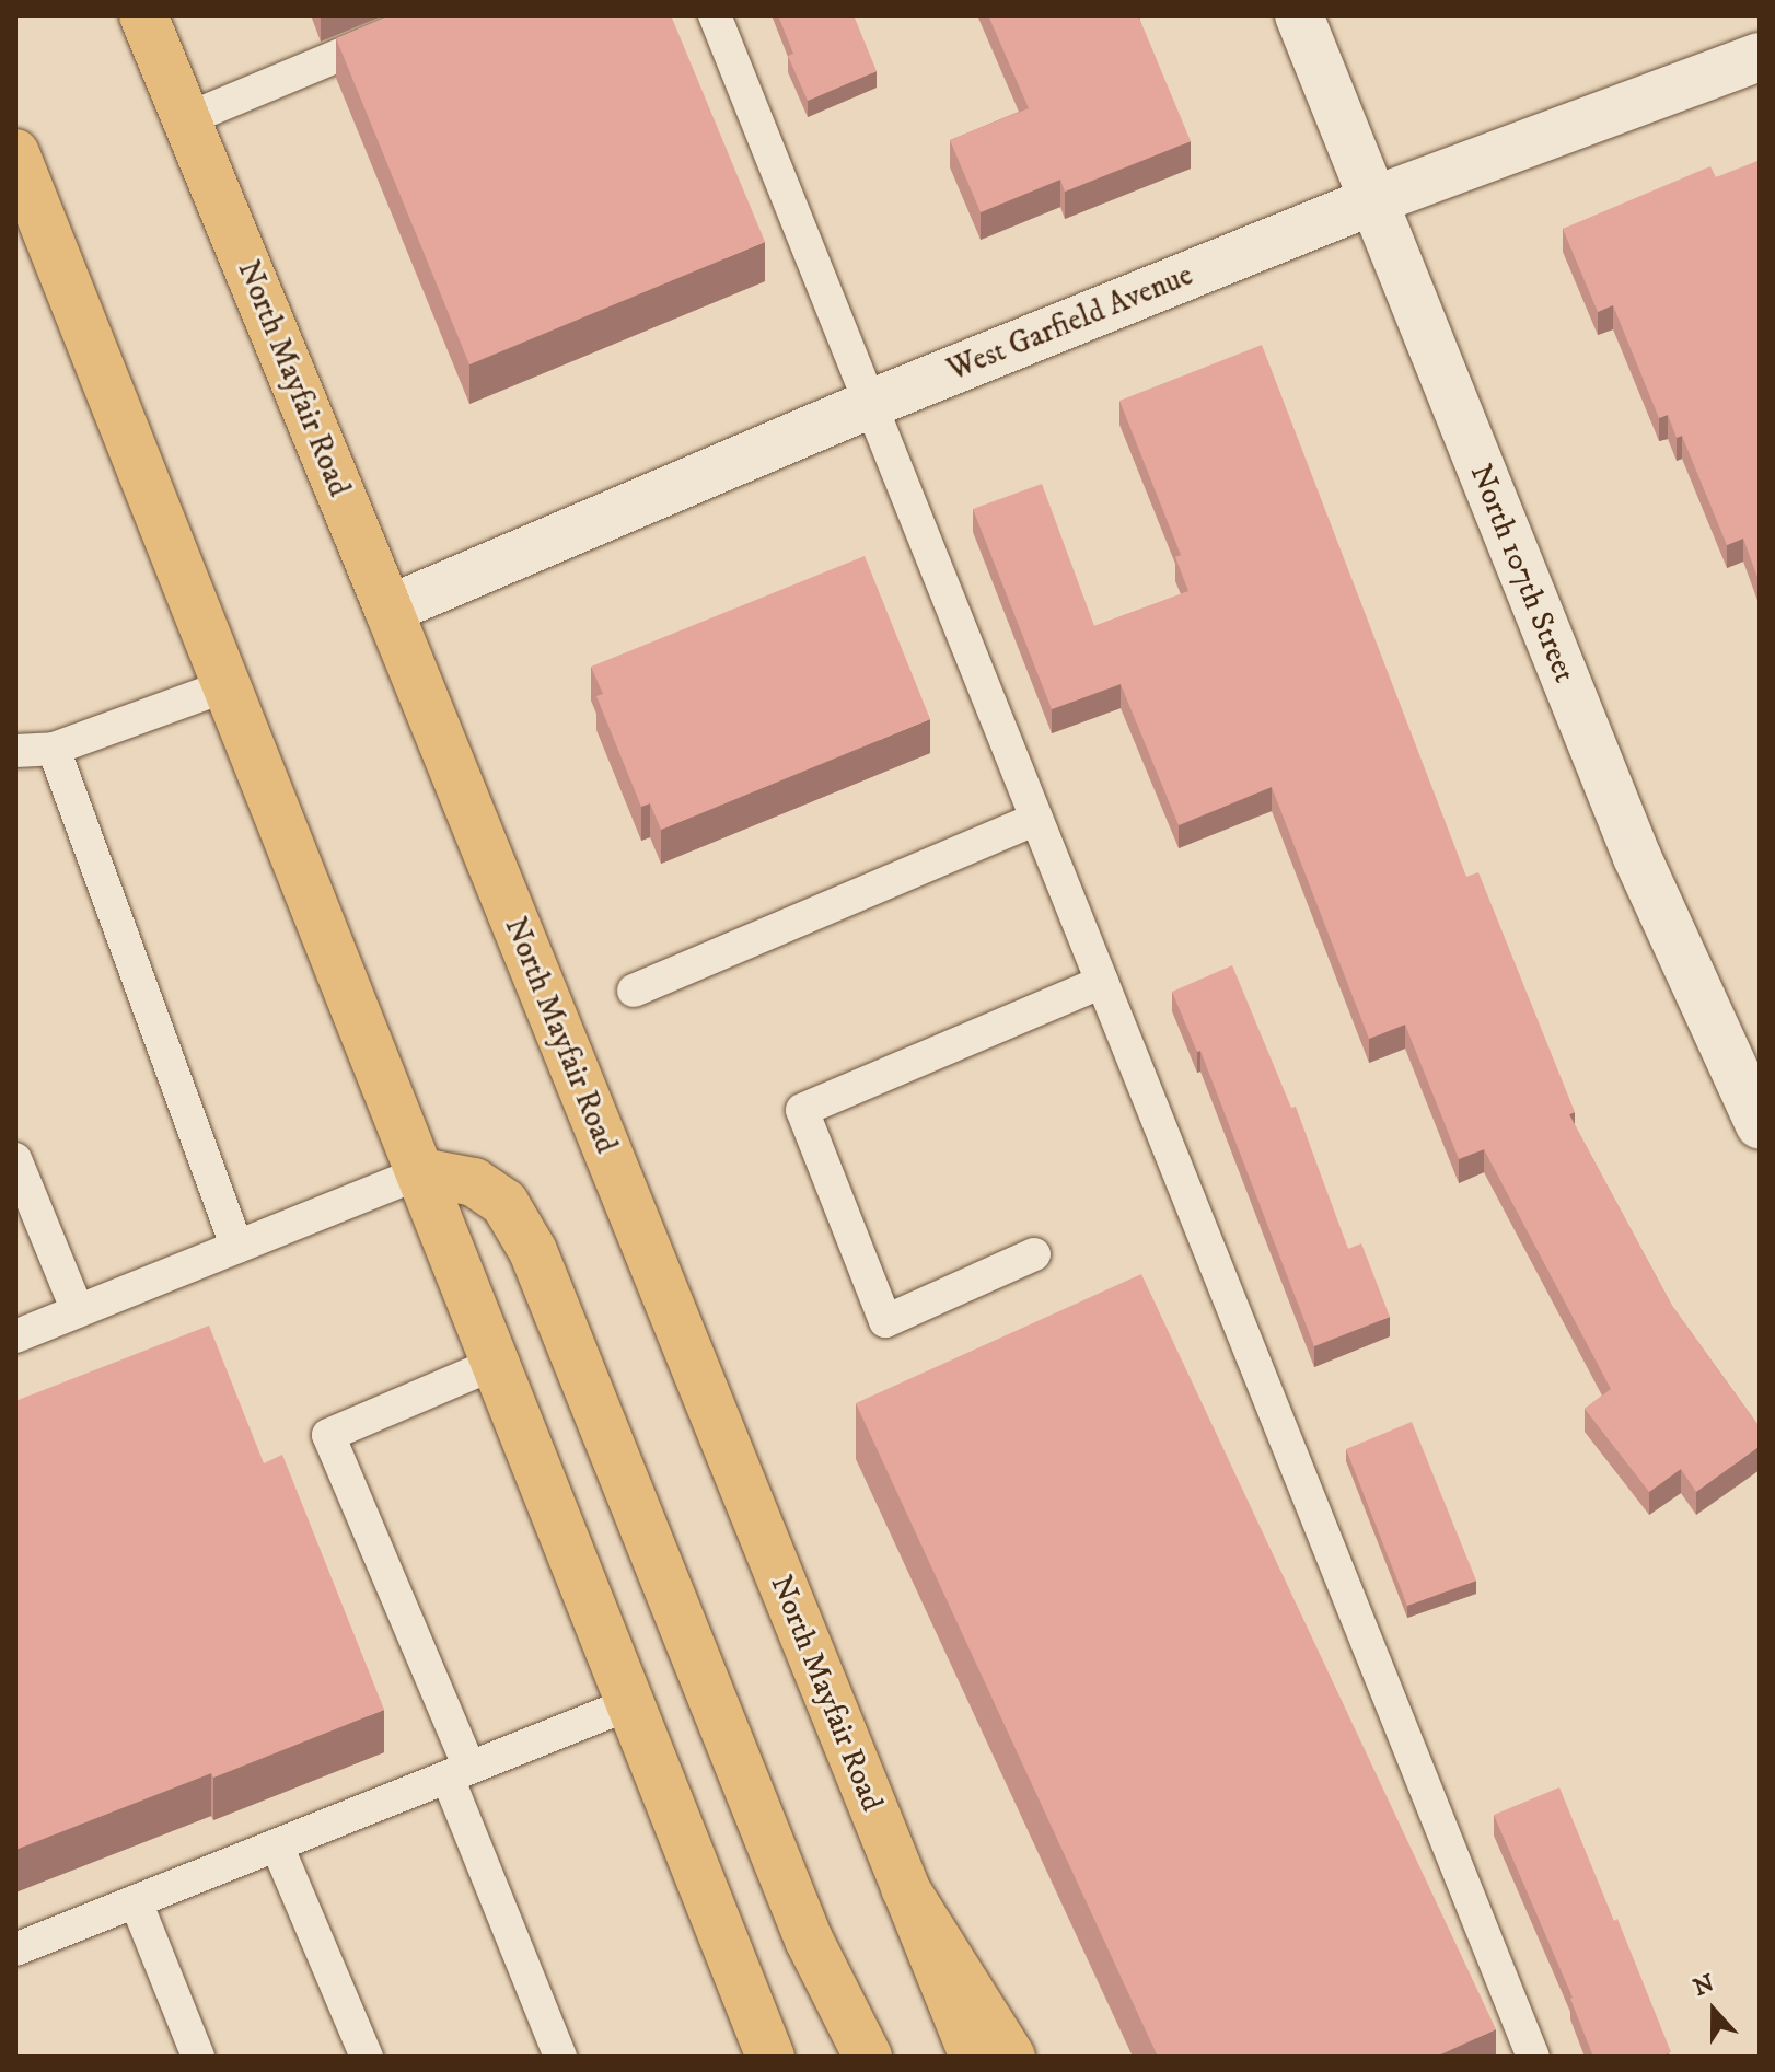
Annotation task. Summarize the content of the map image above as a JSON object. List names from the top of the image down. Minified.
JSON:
{"streets":{"main road":["North Mayfair Road"],"street":["West Garfield Avenue","North 107th Street"]},"crossings":[["West Garfield Avenue","North Mayfair Road"],["West Garfield Avenue","North 107th Street"]],"north":"top"}
